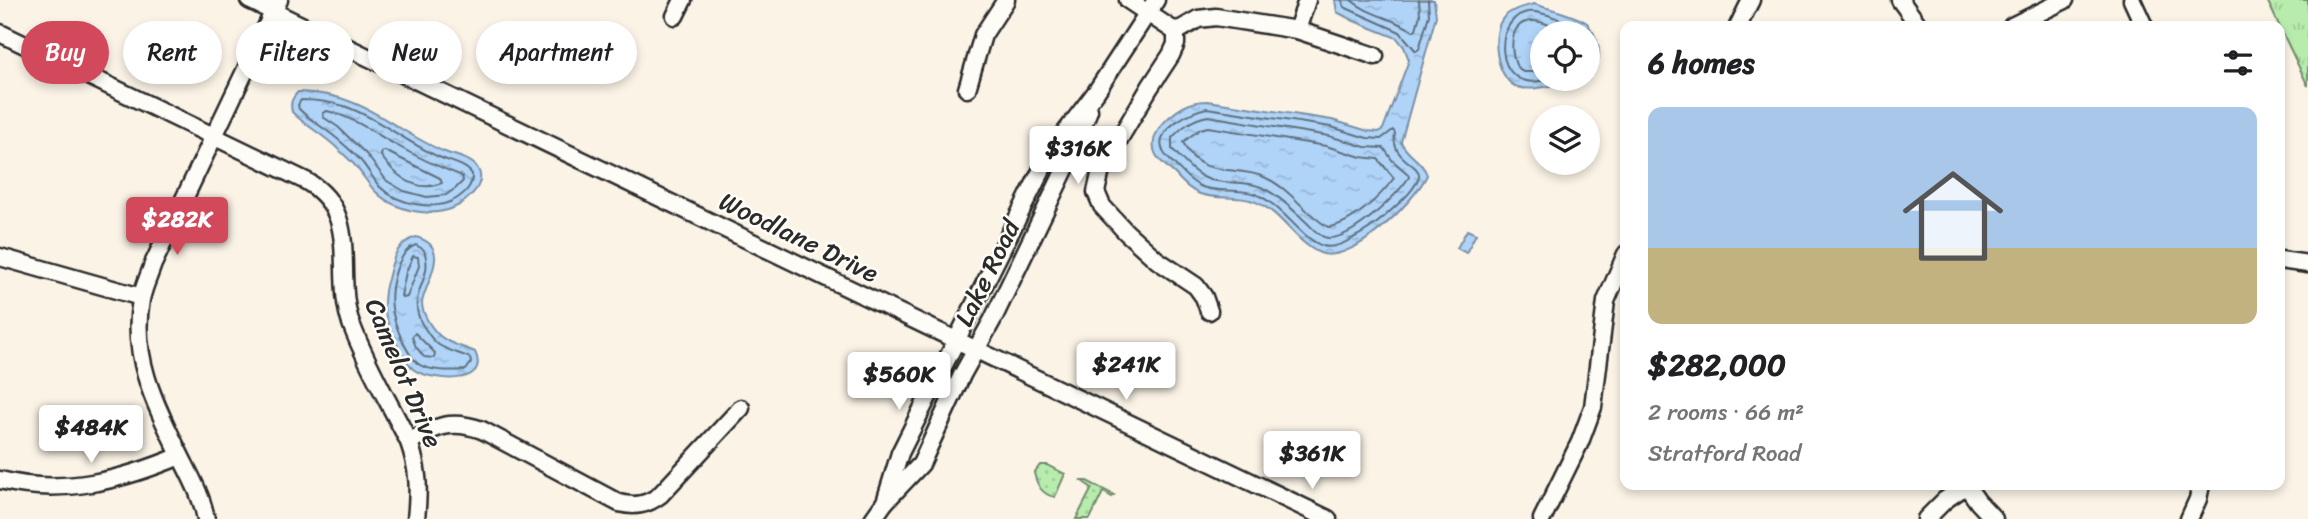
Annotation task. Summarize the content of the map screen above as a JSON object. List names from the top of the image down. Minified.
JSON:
{"streets":{"street":["Woodlane Drive","Lake Road","Camelot Drive"]},"crossings":[["Woodlane Drive","Lake Road"]],"page":{"chip":["Buy","Rent","Filters","New","Apartment"],"heading":"6 homes","list":[{"name":"$282,000","note":"2 rooms · 66 m² · Stratford Road"}],"price":["$316K","$282K","$241K","$560K","$484K","$361K"]}}
